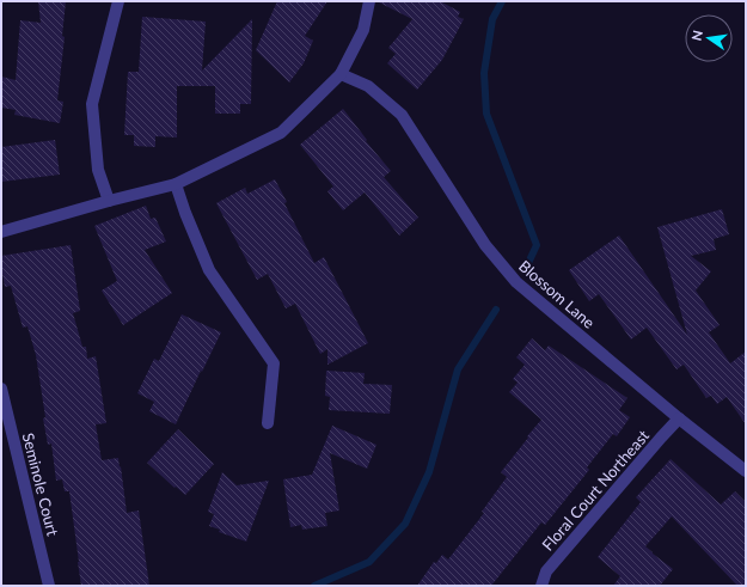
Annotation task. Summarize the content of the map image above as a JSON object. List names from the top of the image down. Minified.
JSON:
{"streets":{"street":["Blossom Lane","Seminole Court","Floral Court Northeast"]},"crossings":[["Blossom Lane","Floral Court Northeast"]],"north":"left"}
